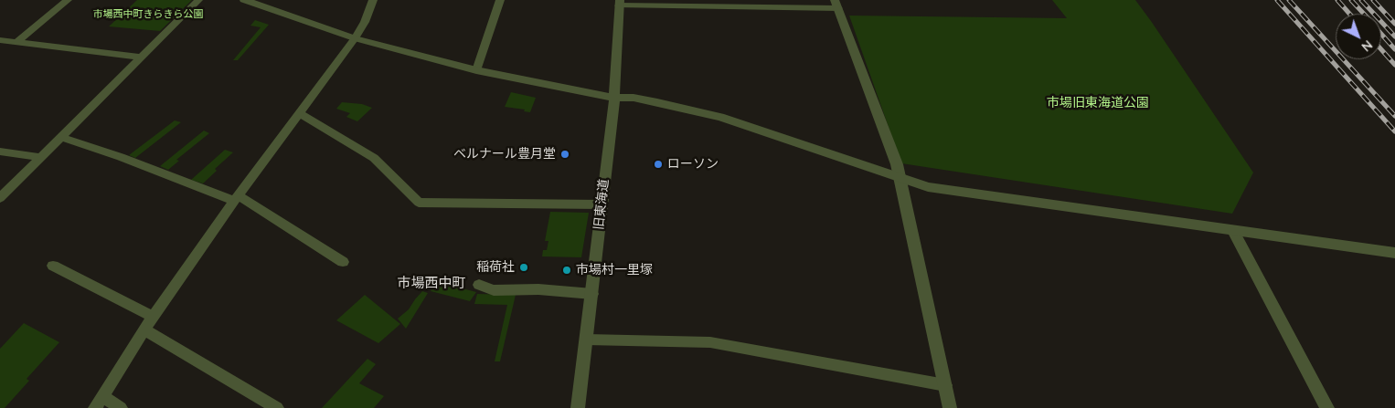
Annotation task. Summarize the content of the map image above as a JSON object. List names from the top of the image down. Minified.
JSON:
{"streets":{"street":["旧東海道"]},"districts":["市場西中町"],"parks":["市場西中町きらきら公園","市場旧東海道公園"],"places":["ベルナール豊月堂","ローソン","稲荷社","市場村一里塚"],"north":"bottom right"}
